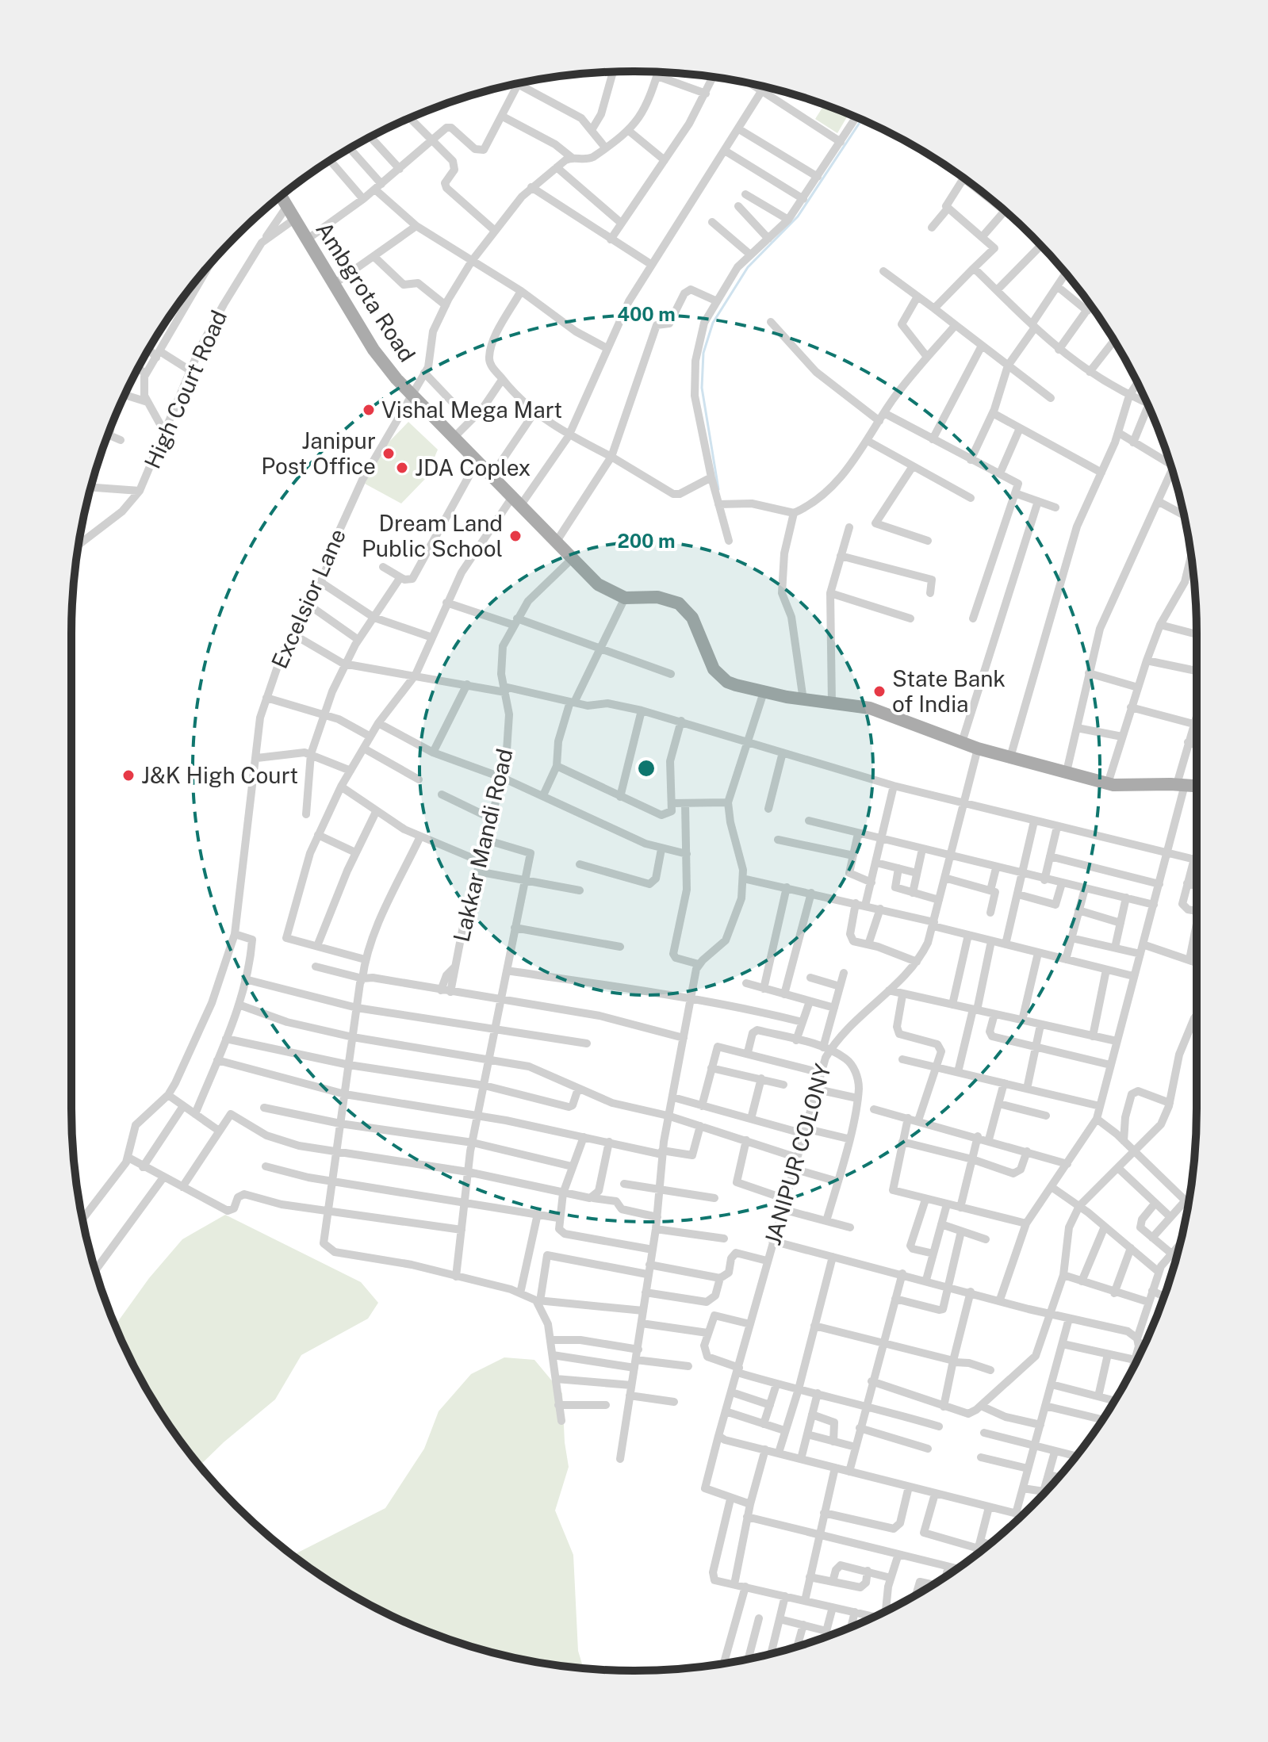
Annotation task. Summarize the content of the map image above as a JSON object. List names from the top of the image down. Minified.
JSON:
{"streets":{"main road":["Ambgrota Road"],"street":["High Court Road","Excelsior Lane","Lakkar Mandi Road","JANIPUR COLONY"]},"crossings":[["Ambgrota Road","High Court Road"],["Ambgrota Road","Excelsior Lane"],["Ambgrota Road","Lakkar Mandi Road"],["Ambgrota Road","JANIPUR COLONY"]],"places":["Vishal Mega Mart","Janipur Post Office","JDA Coplex","Dream Land Public School","State Bank of India","J&K High Court"],"rings":["400 m","200 m"]}
